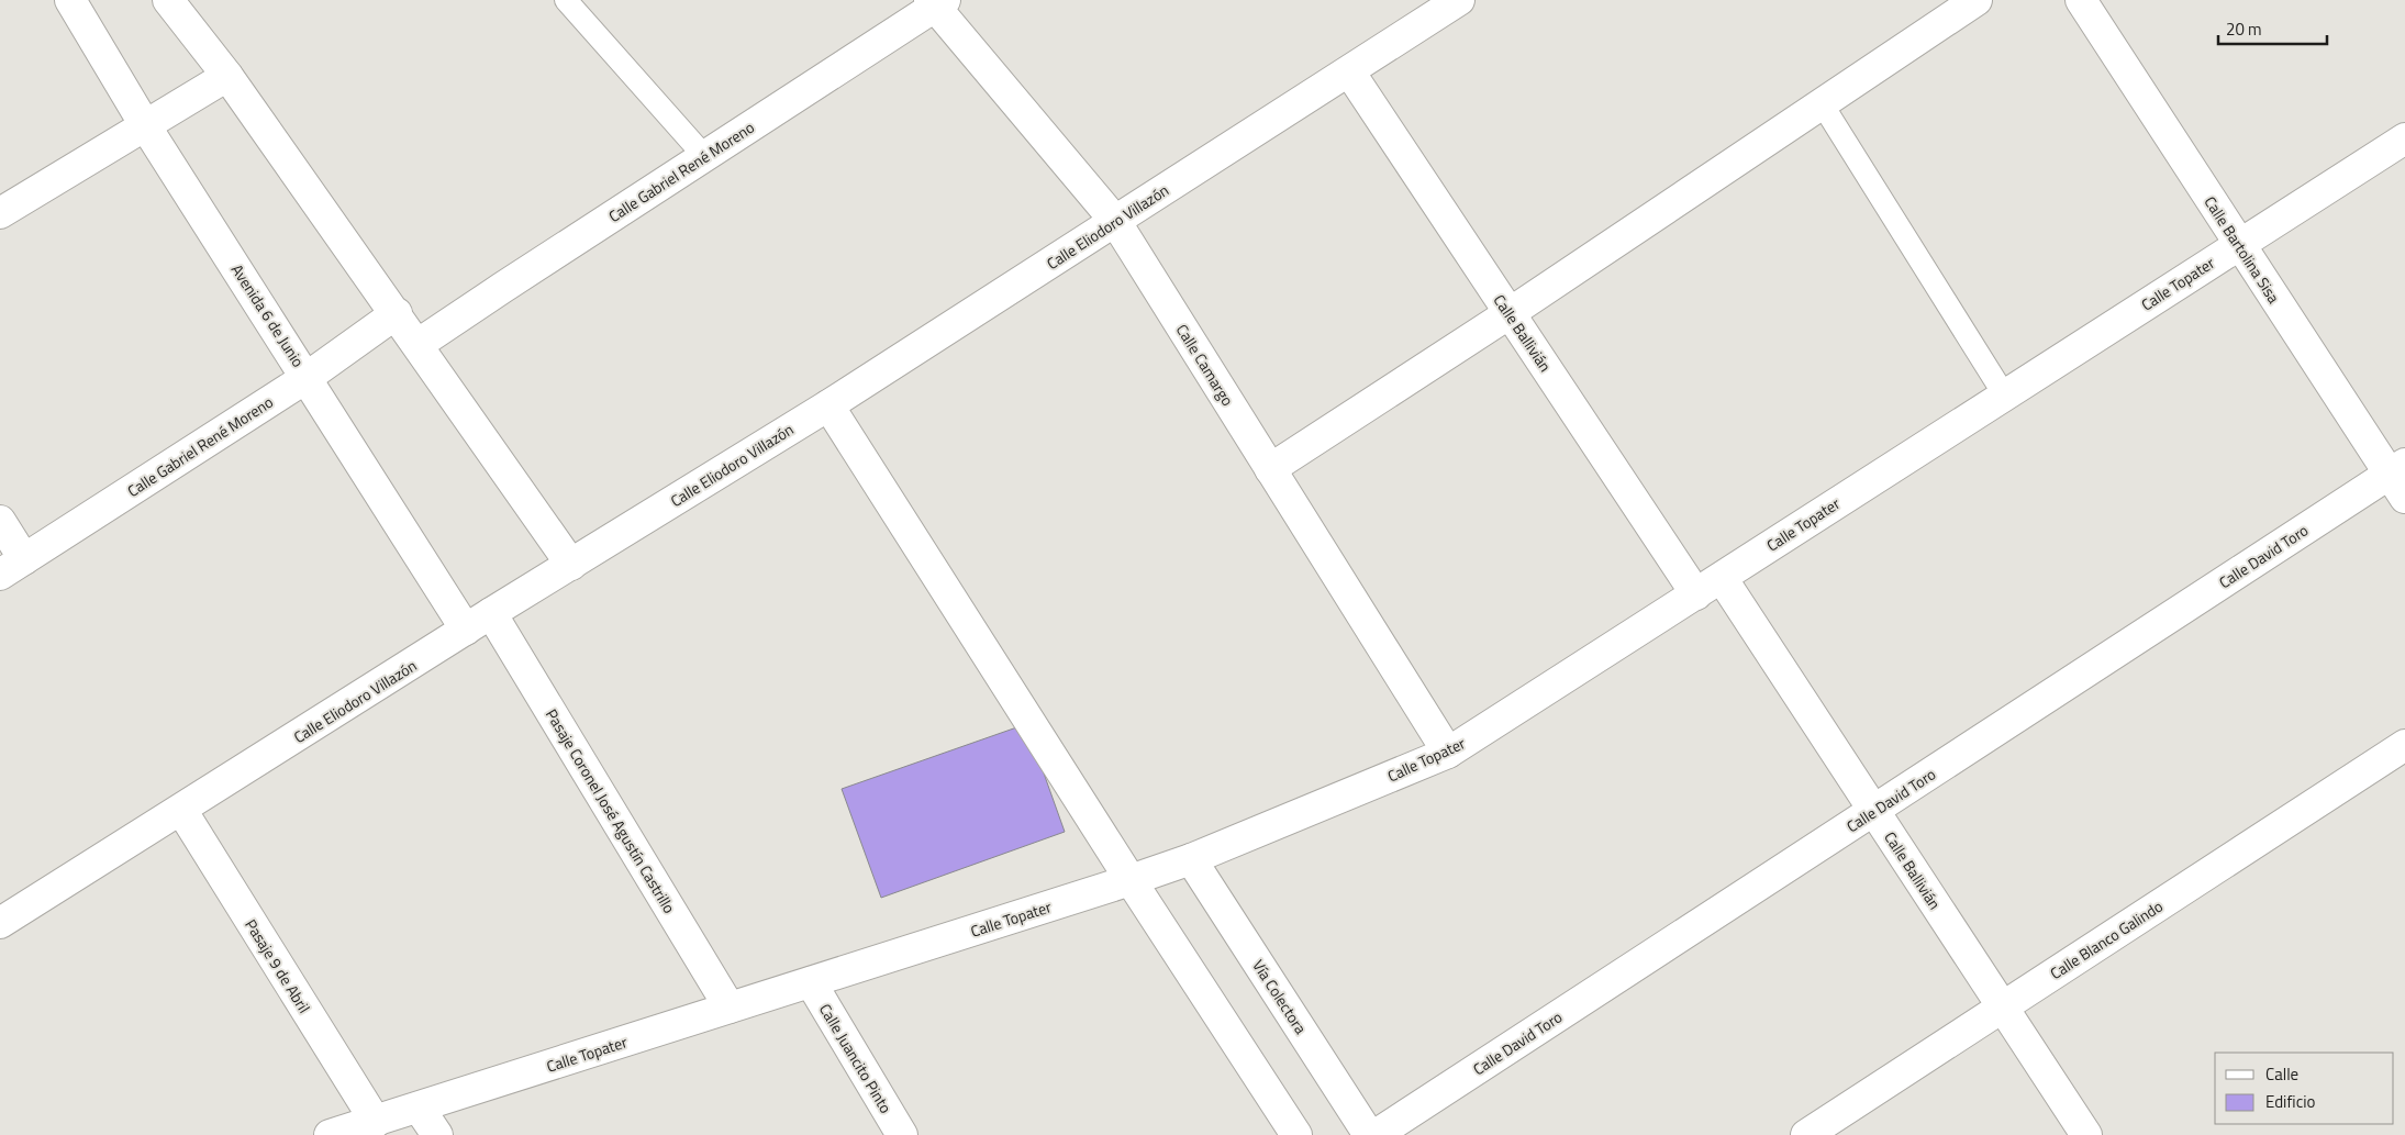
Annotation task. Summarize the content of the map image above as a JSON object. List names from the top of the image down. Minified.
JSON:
{"streets":{"street":["Calle Gabriel René Moreno","Calle Eliodoro Villazón","Calle Bartolina Sisa","Calle Topater","Avenida 6 de Junio","Calle Ballivián","Calle Camargo","Calle David Toro","Pasaje Coronel José Agustín Castrillo","Calle Blanco Galindo","Pasaje 9 de Abril","Vía Colectora","Calle Juancito Pinto"]},"crossings":[["Calle Gabriel René Moreno","Avenida 6 de Junio"],["Calle Gabriel René Moreno","Calle Camargo"],["Calle Eliodoro Villazón","Avenida 6 de Junio"],["Calle Eliodoro Villazón","Calle Ballivián"],["Calle Eliodoro Villazón","Calle Camargo"],["Calle Eliodoro Villazón","Pasaje Coronel José Agustín Castrillo"],["Calle Eliodoro Villazón","Pasaje 9 de Abril"],["Calle Bartolina Sisa","Calle Topater"],["Calle Bartolina Sisa","Calle David Toro"],["Calle Topater","Calle Ballivián"],["Calle Topater","Calle Camargo"],["Calle Topater","Pasaje Coronel José Agustín Castrillo"],["Calle Topater","Pasaje 9 de Abril"],["Calle Topater","Vía Colectora"],["Calle Topater","Calle Juancito Pinto"],["Calle Ballivián","Calle David Toro"],["Calle Ballivián","Calle Blanco Galindo"]],"legend":["Calle","Edificio"],"scale_bar":"20 m"}
